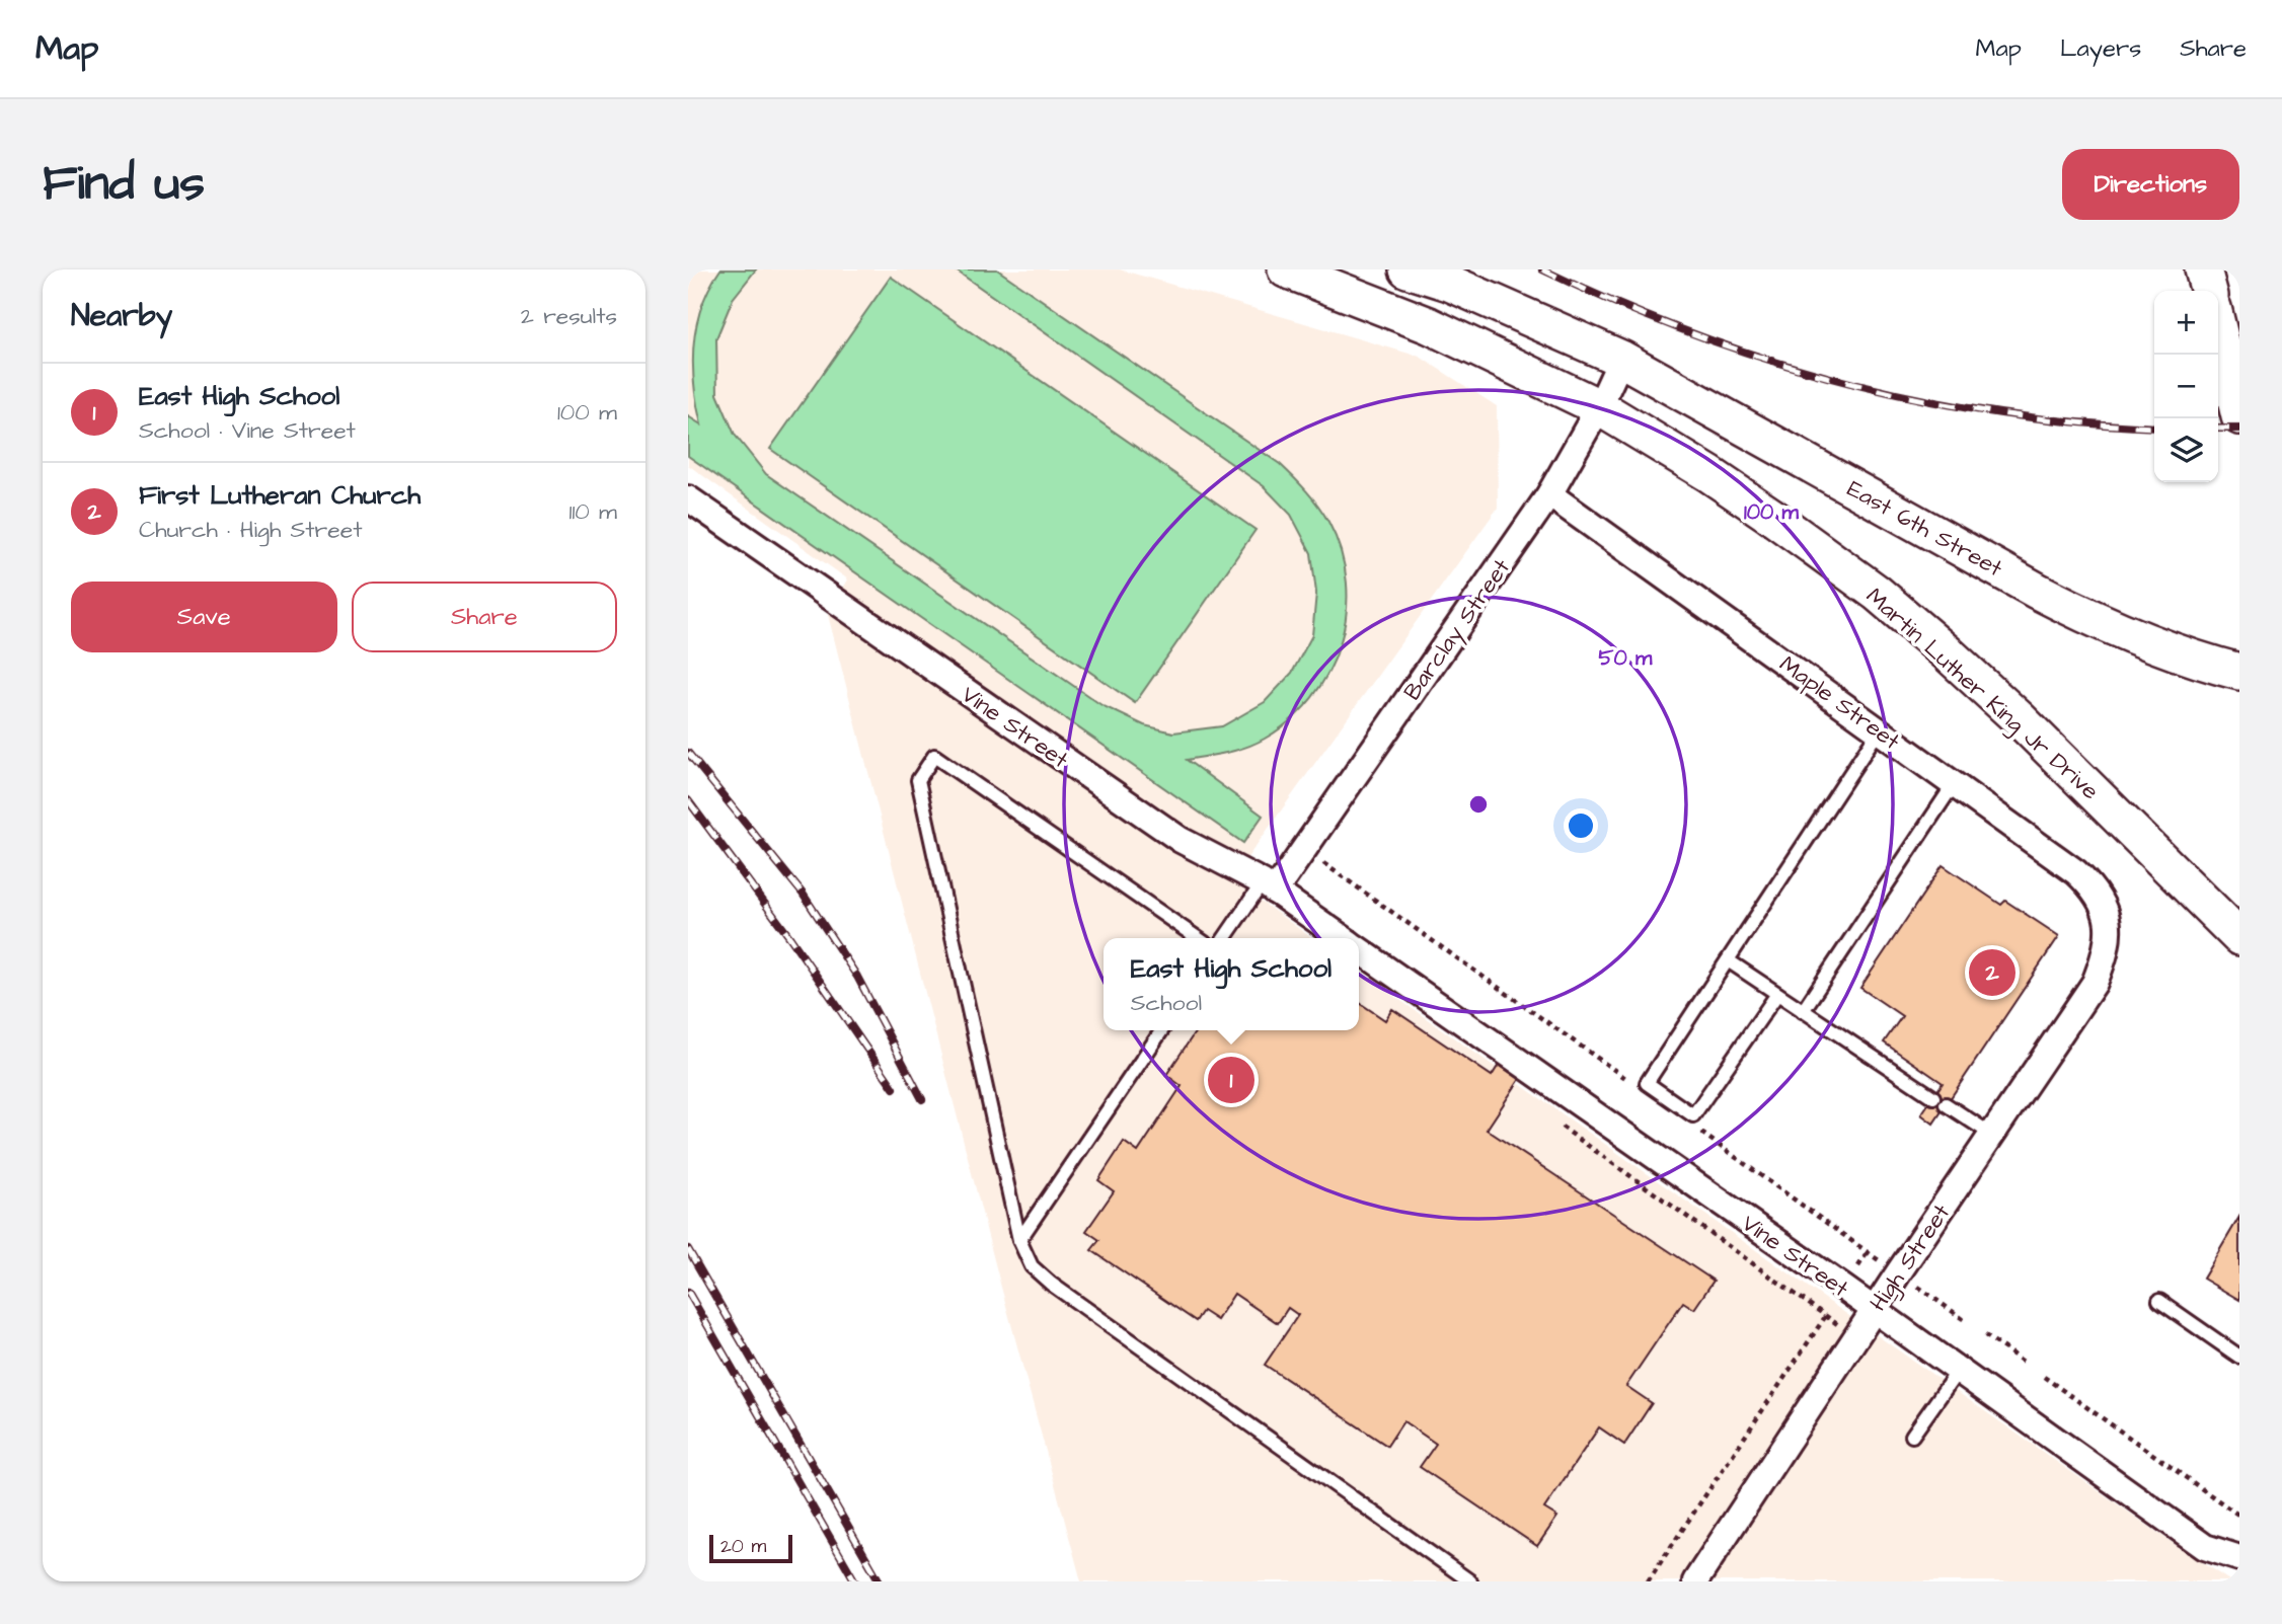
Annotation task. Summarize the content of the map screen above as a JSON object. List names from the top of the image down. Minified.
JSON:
{"streets":{"main road":["East 6th Street","Martin Luther King Jr Drive"],"street":["Barclay Street","Maple Street","Vine Street","High Street"]},"crossings":[["East 6th Street","Barclay Street"],["Barclay Street","Martin Luther King Jr Drive"],["Barclay Street","Maple Street"],["Barclay Street","Vine Street"],["Maple Street","High Street"],["Vine Street","High Street"]],"scale_bar":"20 m","page":{"header":"Map","nav":["Map","Layers","Share"],"buttons":["Directions",["Save","Share"]],"title":"Find us","heading":["Nearby","2 results"],"map_buttons":["+","−"],"list":[{"mark":"1","name":"East High School","note":"School · Vine Street","value":"100 m"},{"mark":"2","name":"First Lutheran Church","note":"Church · High Street","value":"110 m"}],"popup":["East High School","School"],"pins":["2","1"],"scale":"20 m"},"rings":["100 m","50 m"]}
